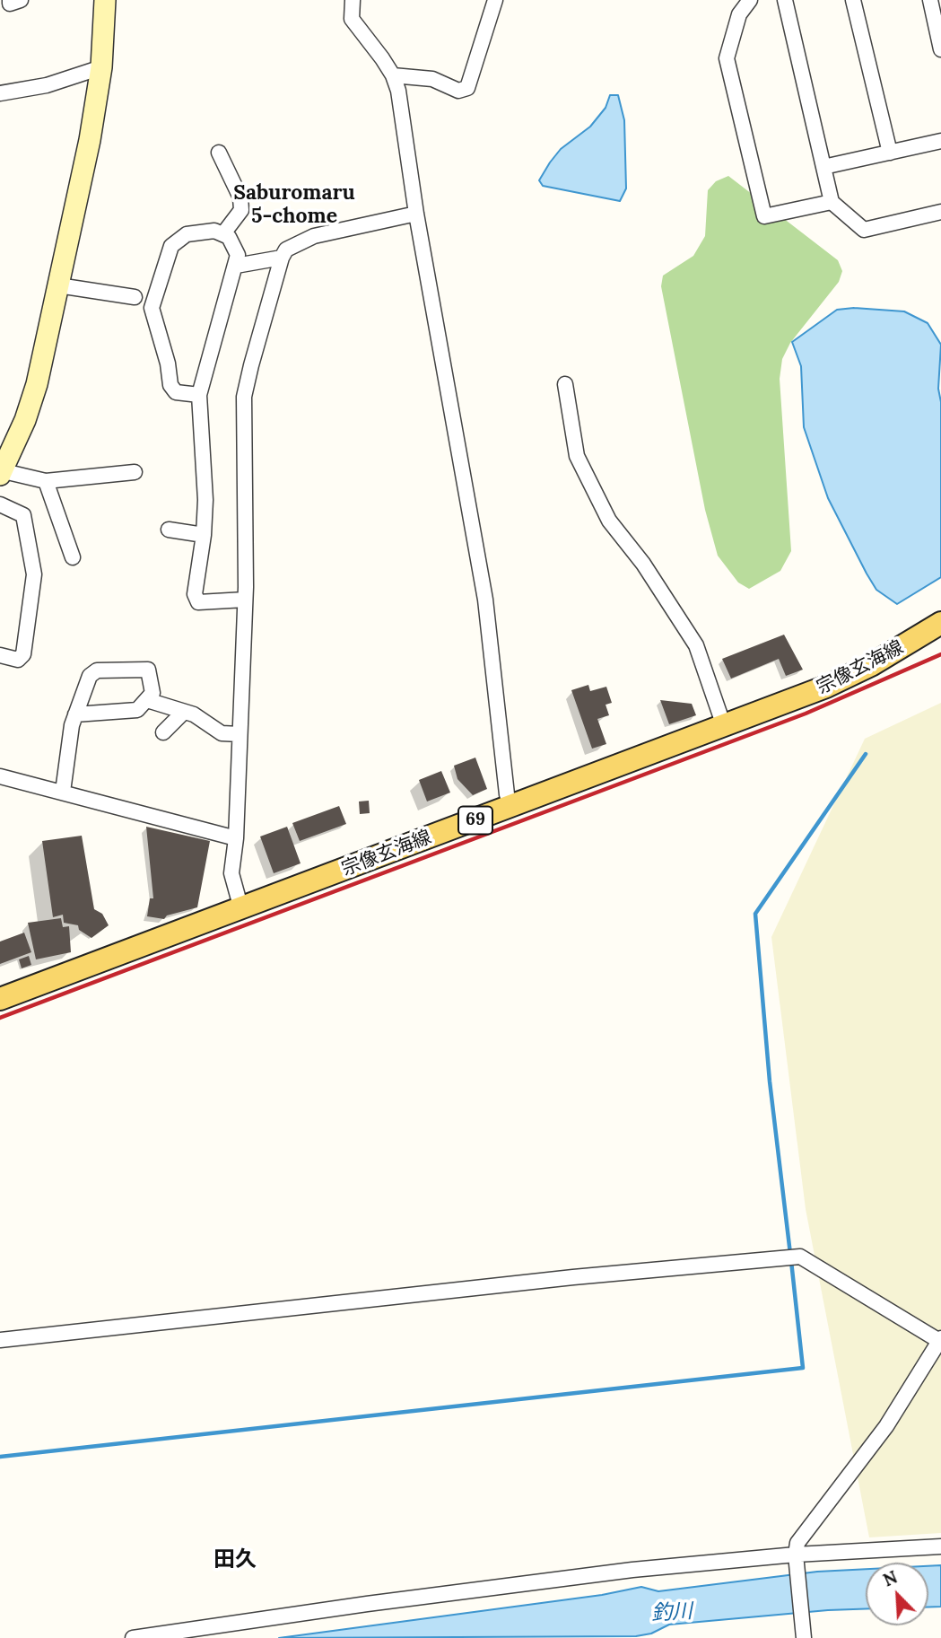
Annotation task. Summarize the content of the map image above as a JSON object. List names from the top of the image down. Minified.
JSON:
{"streets":{"main road":["宗像玄海線","69"]},"districts":["Saburomaru 5-chome","田久"],"water":["釣川"],"north":"top left"}
